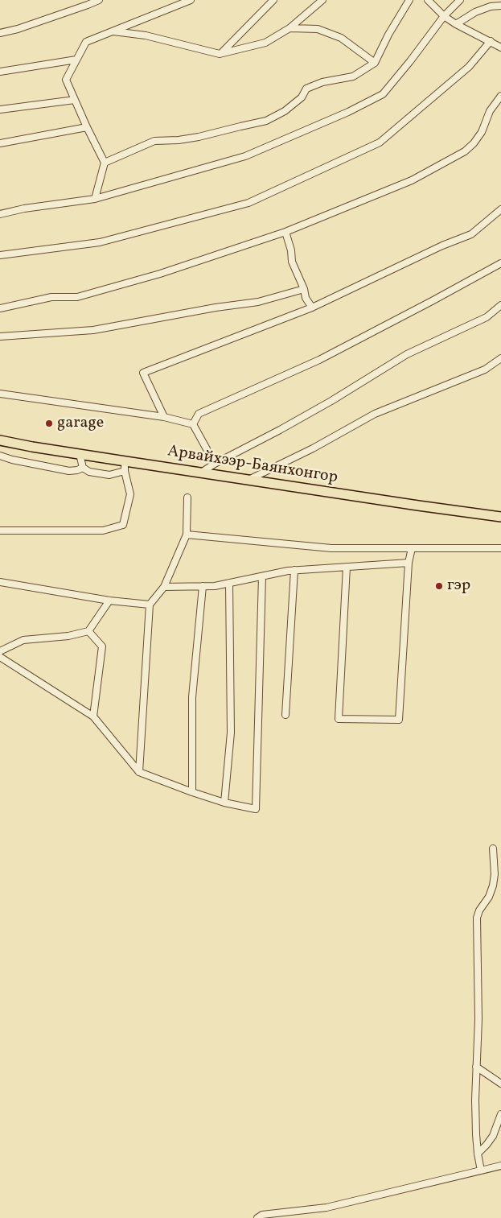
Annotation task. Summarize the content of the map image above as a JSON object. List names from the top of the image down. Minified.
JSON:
{"streets":{"highway":["Арвайхээр-Баянхонгор"]},"places":["garage","гэр"]}
